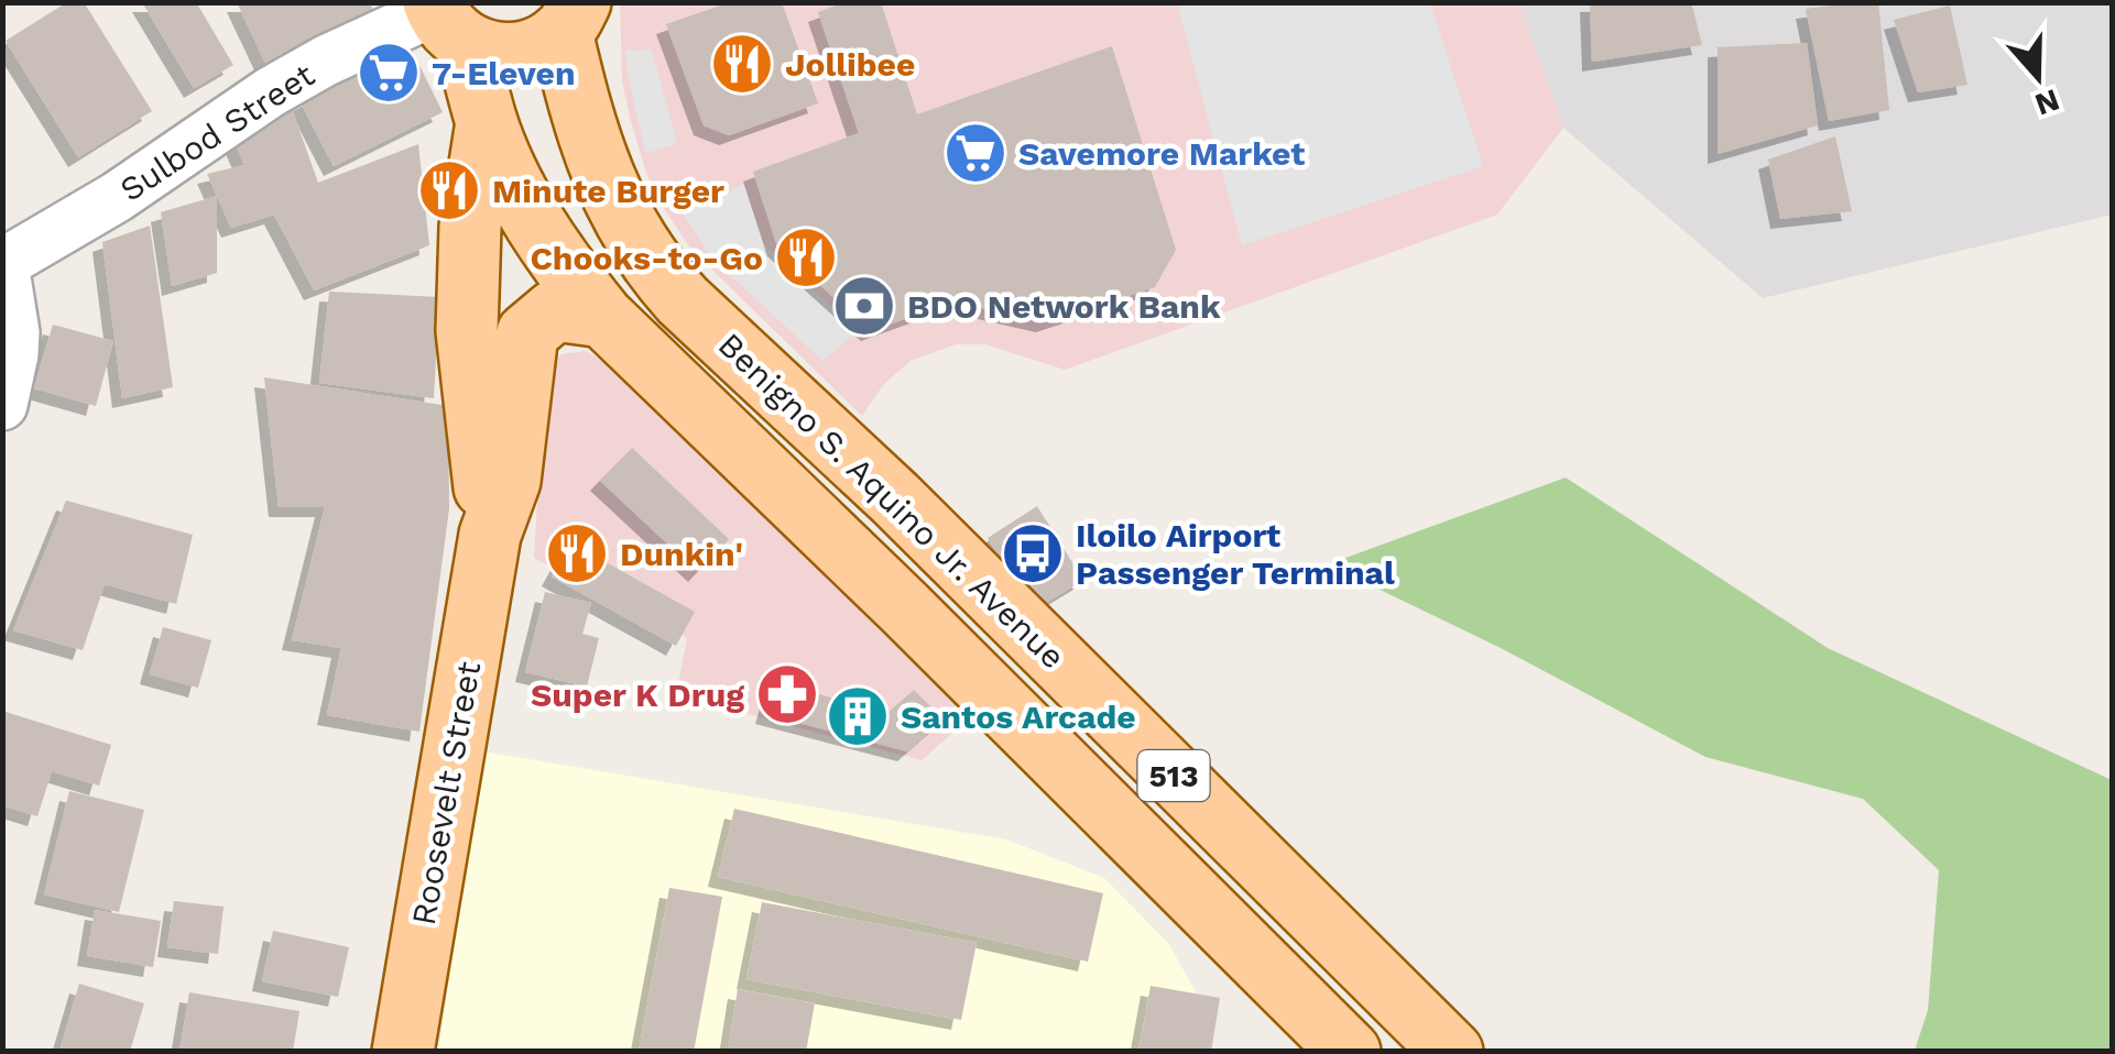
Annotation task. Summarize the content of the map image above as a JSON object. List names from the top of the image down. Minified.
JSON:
{"streets":{"main road":["Benigno S. Aquino Jr. Avenue","513","Roosevelt Street"],"street":["Sulbod Street"]},"crossings":[["Sulbod Street","Benigno S. Aquino Jr. Avenue"],["Benigno S. Aquino Jr. Avenue","Roosevelt Street"]],"places":{"restaurant":["Jollibee","Minute Burger","Chooks-to-Go","Dunkin'"],"supermarket":["7-Eleven","Savemore Market"],"bank":["BDO Network Bank"],"bus stop":["Iloilo Airport Passenger Terminal"],"pharmacy":["Super K Drug"],"building":["Santos Arcade"]},"north":"bottom"}
